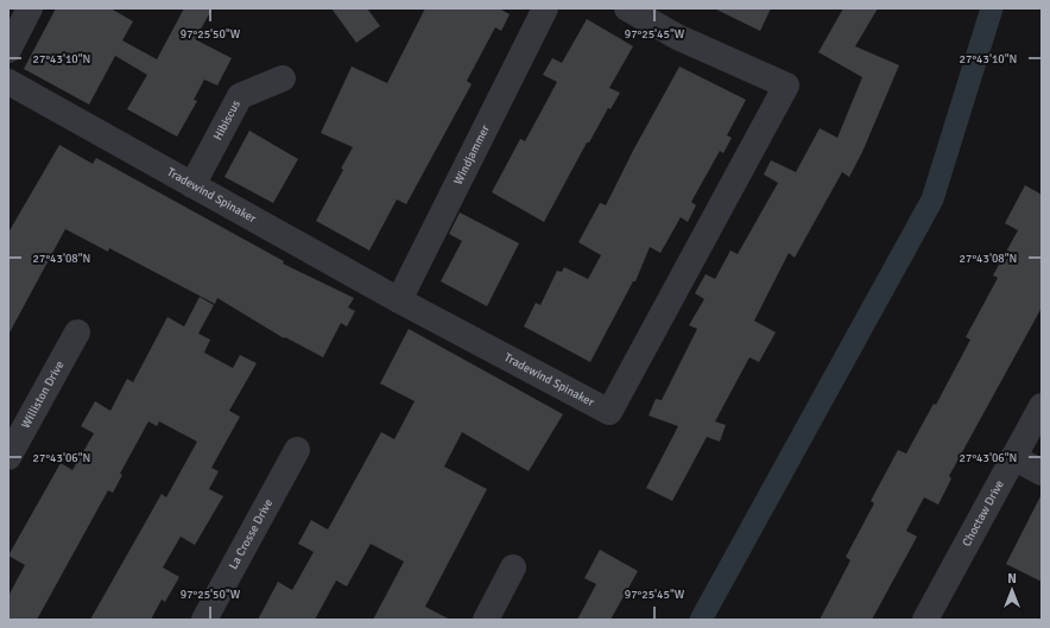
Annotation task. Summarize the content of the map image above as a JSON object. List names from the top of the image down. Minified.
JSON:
{"streets":{"street":["Hibiscus","Windjammer","Tradewind Spinaker","Williston Drive","Choctaw Drive","La Crosse Drive"]},"crossings":[["Hibiscus","Tradewind Spinaker"],["Windjammer","Tradewind Spinaker"]],"north":"top","coordinates":["97°25'50\"W","97°25'45\"W","27°43'10\"N","27°43'08\"N","27°43'06\"N"]}
